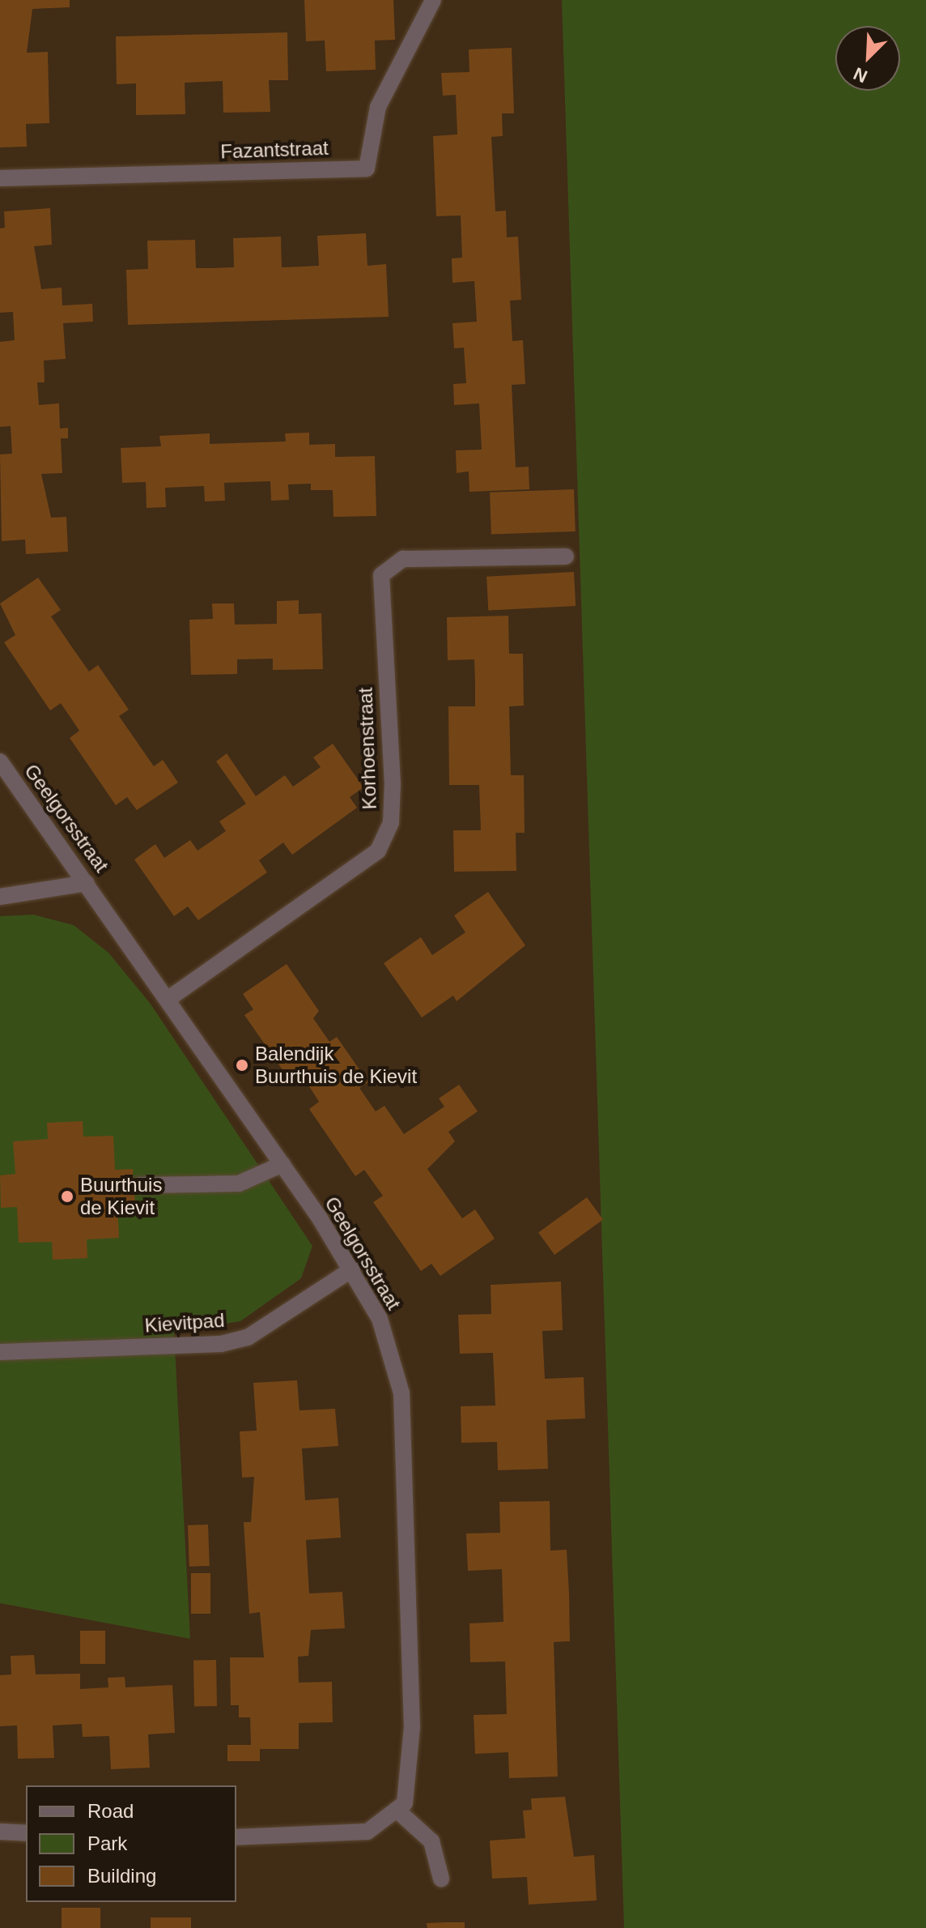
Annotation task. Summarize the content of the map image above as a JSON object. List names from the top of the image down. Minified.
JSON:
{"streets":{"street":["Fazantstraat","Korhoenstraat","Geelgorsstraat","Kievitpad"]},"crossings":[["Korhoenstraat","Geelgorsstraat"],["Geelgorsstraat","Kievitpad"]],"places":["Balendijk Buurthuis de Kievit","Buurthuis de Kievit"],"legend":["Road","Park","Building"],"north":"bottom left"}
